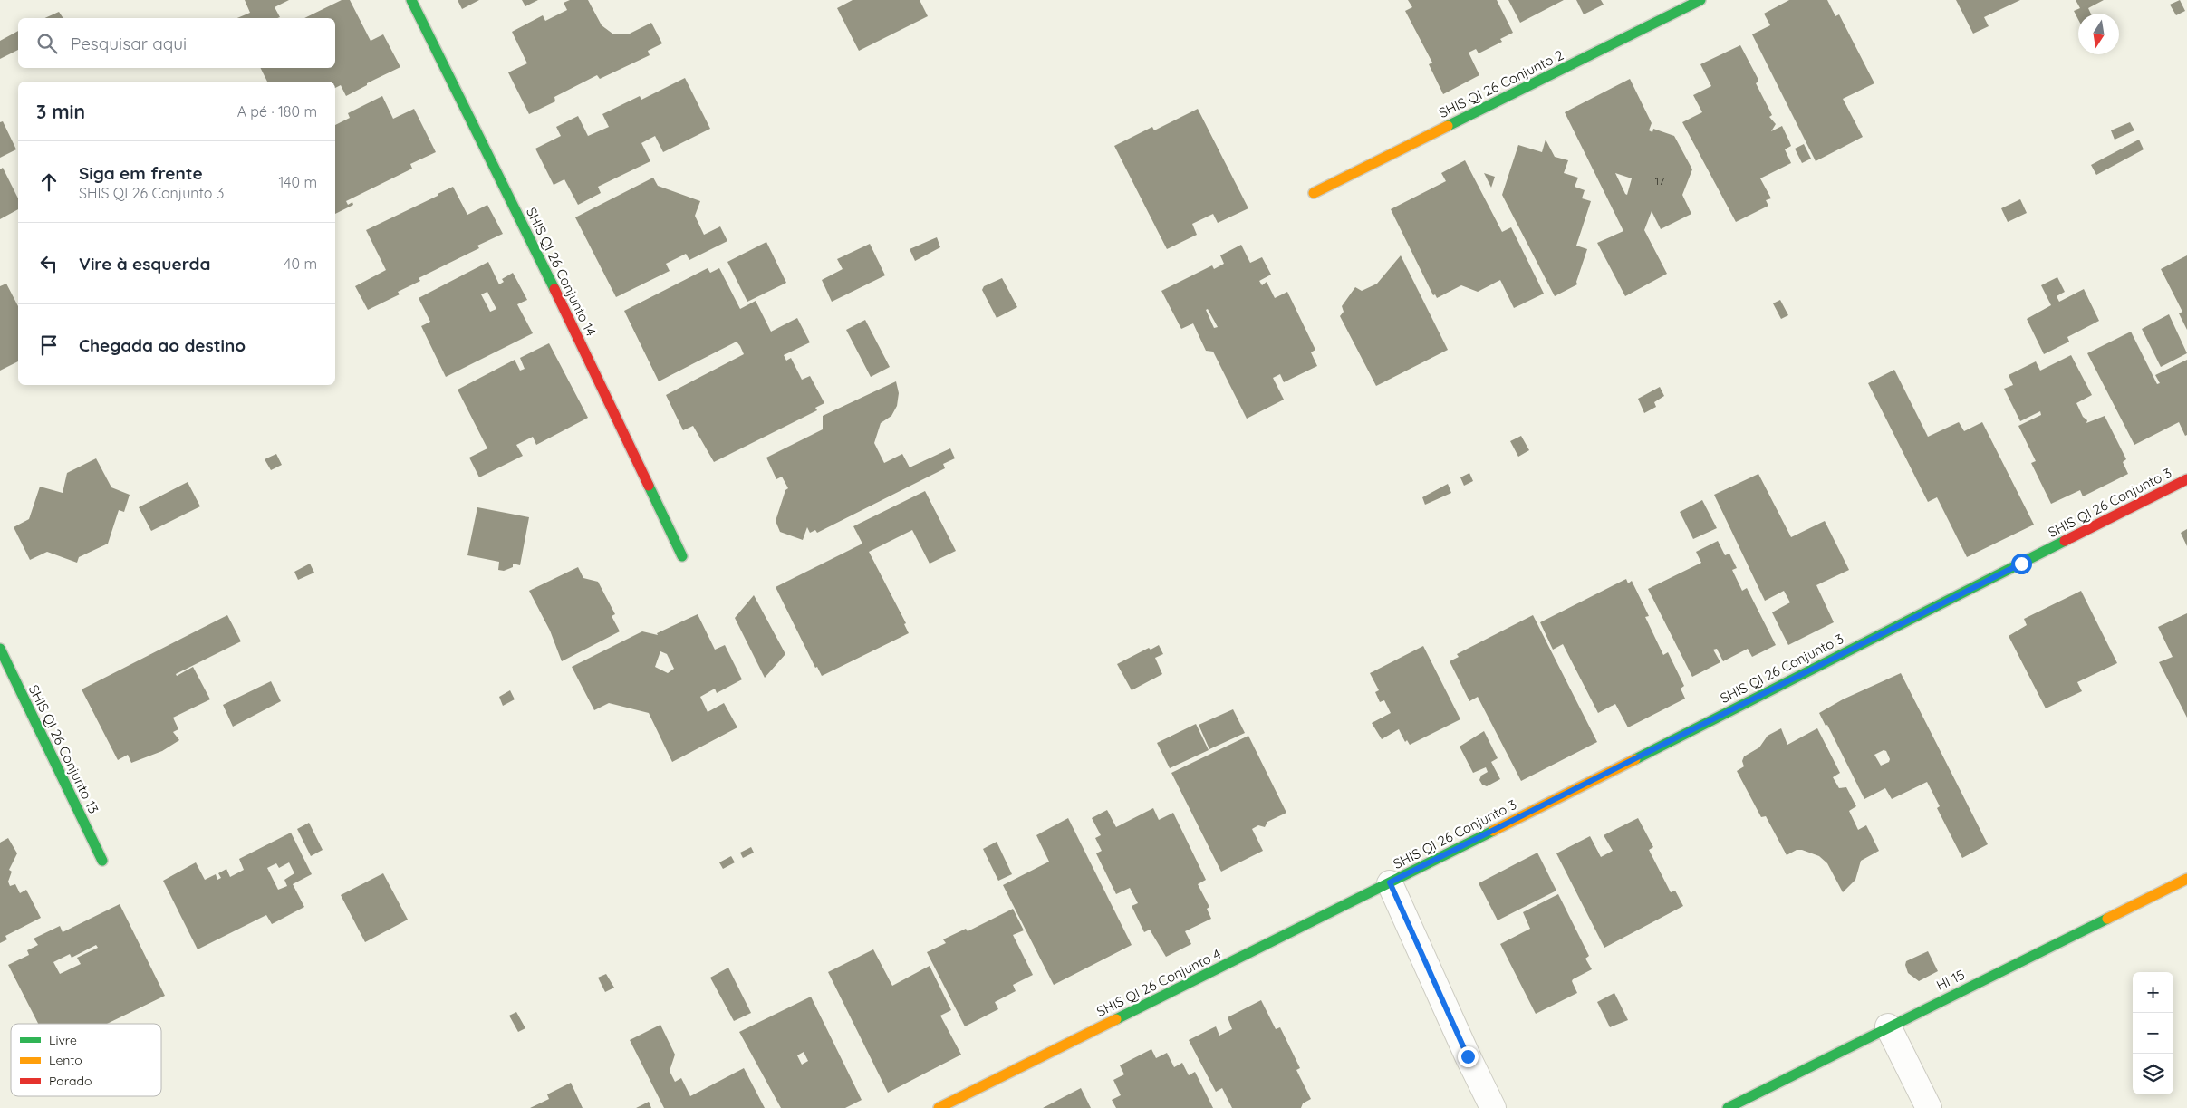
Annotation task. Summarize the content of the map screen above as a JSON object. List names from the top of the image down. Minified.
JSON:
{"streets":{"street":["SHIS QI 26 Conjunto 2","SHIS QI 26 Conjunto 14","SHIS QI 26 Conjunto 3","SHIS QI 26 Conjunto 13","HI 15","SHIS QI 26 Conjunto 4"]},"crossings":[["SHIS QI 26 Conjunto 3","SHIS QI 26 Conjunto 4"]],"house_numbers":["17"],"legend":["Livre","Lento","Parado"],"north":"bottom","page":{"search":"Pesquisar aqui","heading":["3 min","A pé · 180 m"],"list":[["Siga em frente","SHIS QI 26 Conjunto 3","140 m"],["Vire à esquerda","40 m"],"Chegada ao destino"],"map_buttons":["+","−"]}}
